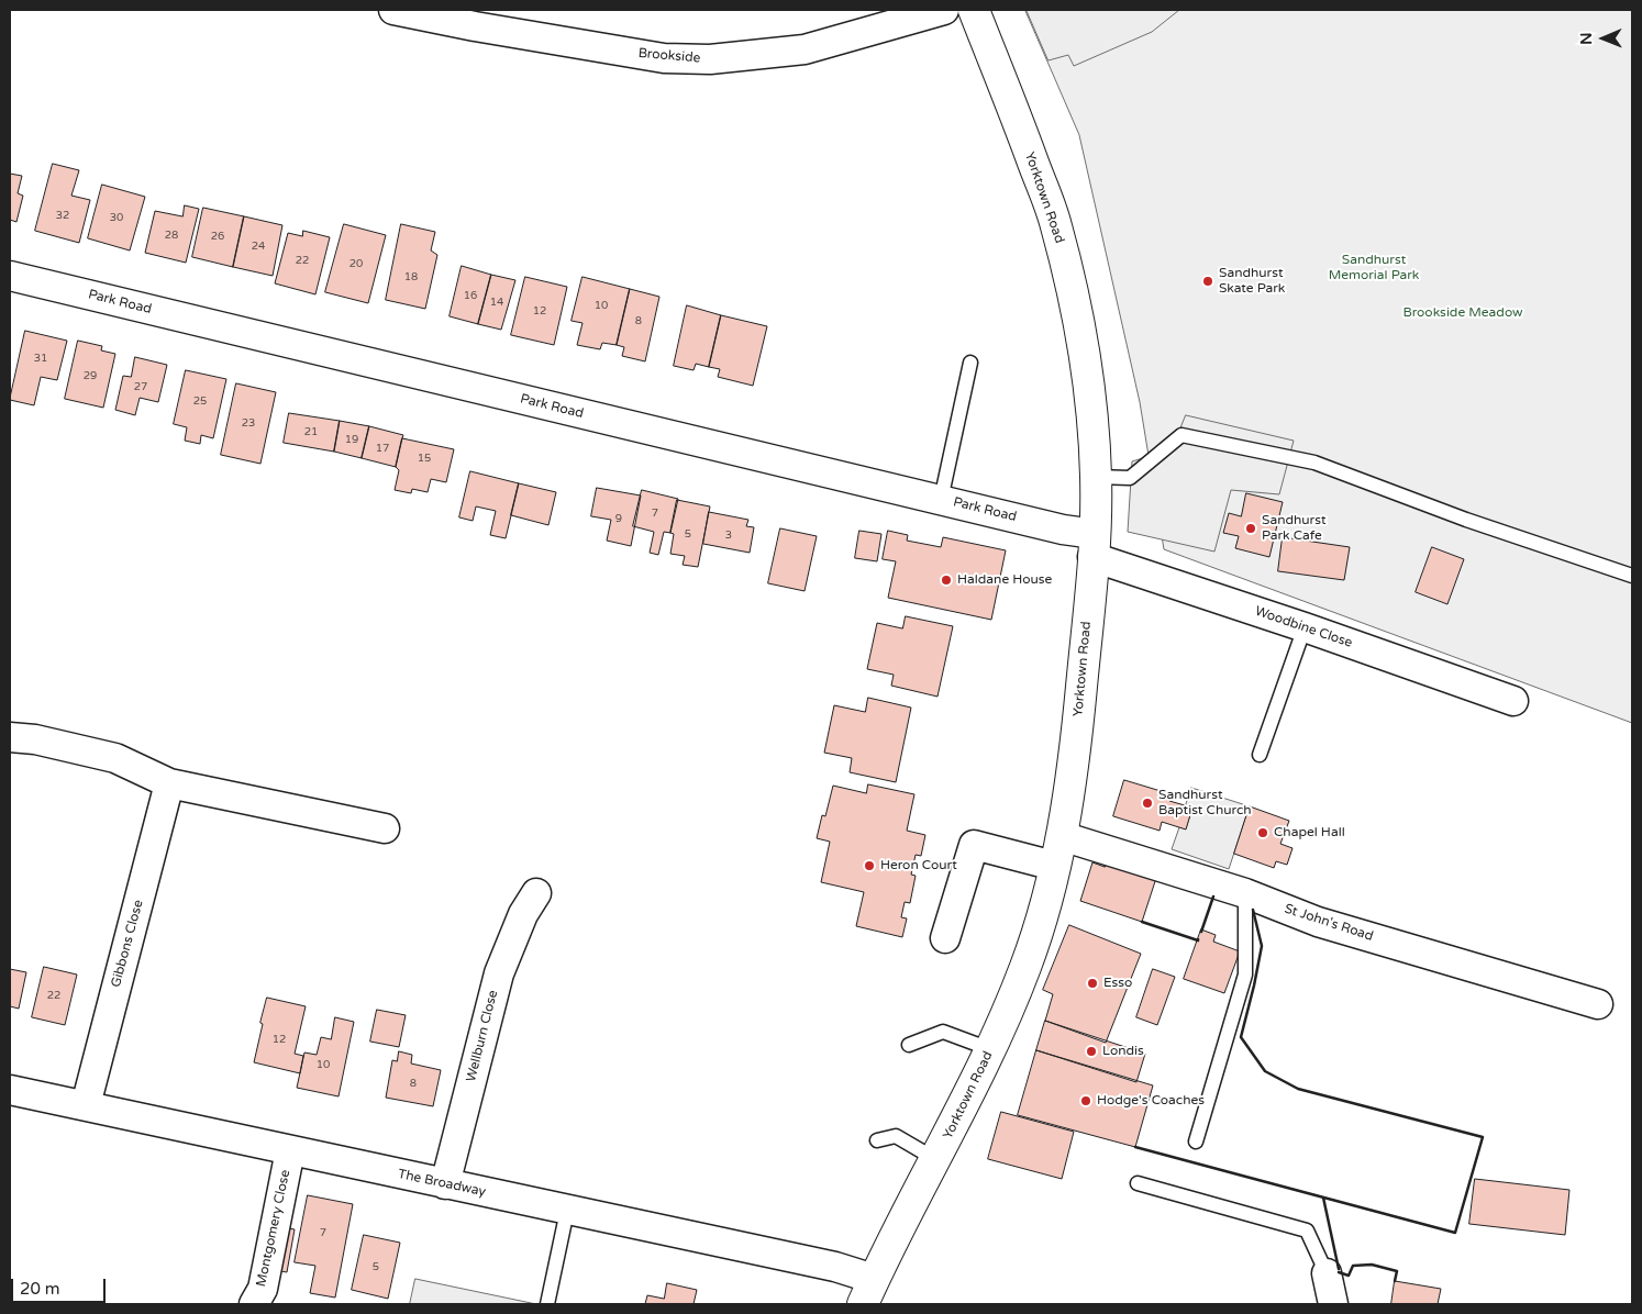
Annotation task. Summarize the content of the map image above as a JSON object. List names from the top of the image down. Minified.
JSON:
{"streets":{"main road":["Yorktown Road"],"street":["Brookside","Park Road","Woodbine Close","St John's Road","Gibbons Close","Wellburn Close","The Broadway","Montgomery Close"]},"crossings":[["Yorktown Road","Park Road"],["Yorktown Road","Woodbine Close"],["Yorktown Road","St John's Road"],["Yorktown Road","The Broadway"],["Park Road","Woodbine Close"],["Gibbons Close","The Broadway"],["Wellburn Close","The Broadway"],["The Broadway","Montgomery Close"]],"parks":["Sandhurst Memorial Park","Brookside Meadow"],"places":["Sandhurst Skate Park","Sandhurst Park Cafe","Haldane House","Sandhurst Baptist Church","Chapel Hall","Heron Court","Esso","Londis","Hodge's Coaches"],"house_numbers":["32","30","28","26","24","22","20","18","16","14","10","12","8","31","29","27","25","23","21","19","17","15","7","9","5","3","22","12","10","8","7","5"],"scale_bar":"20 m","north":"left"}
